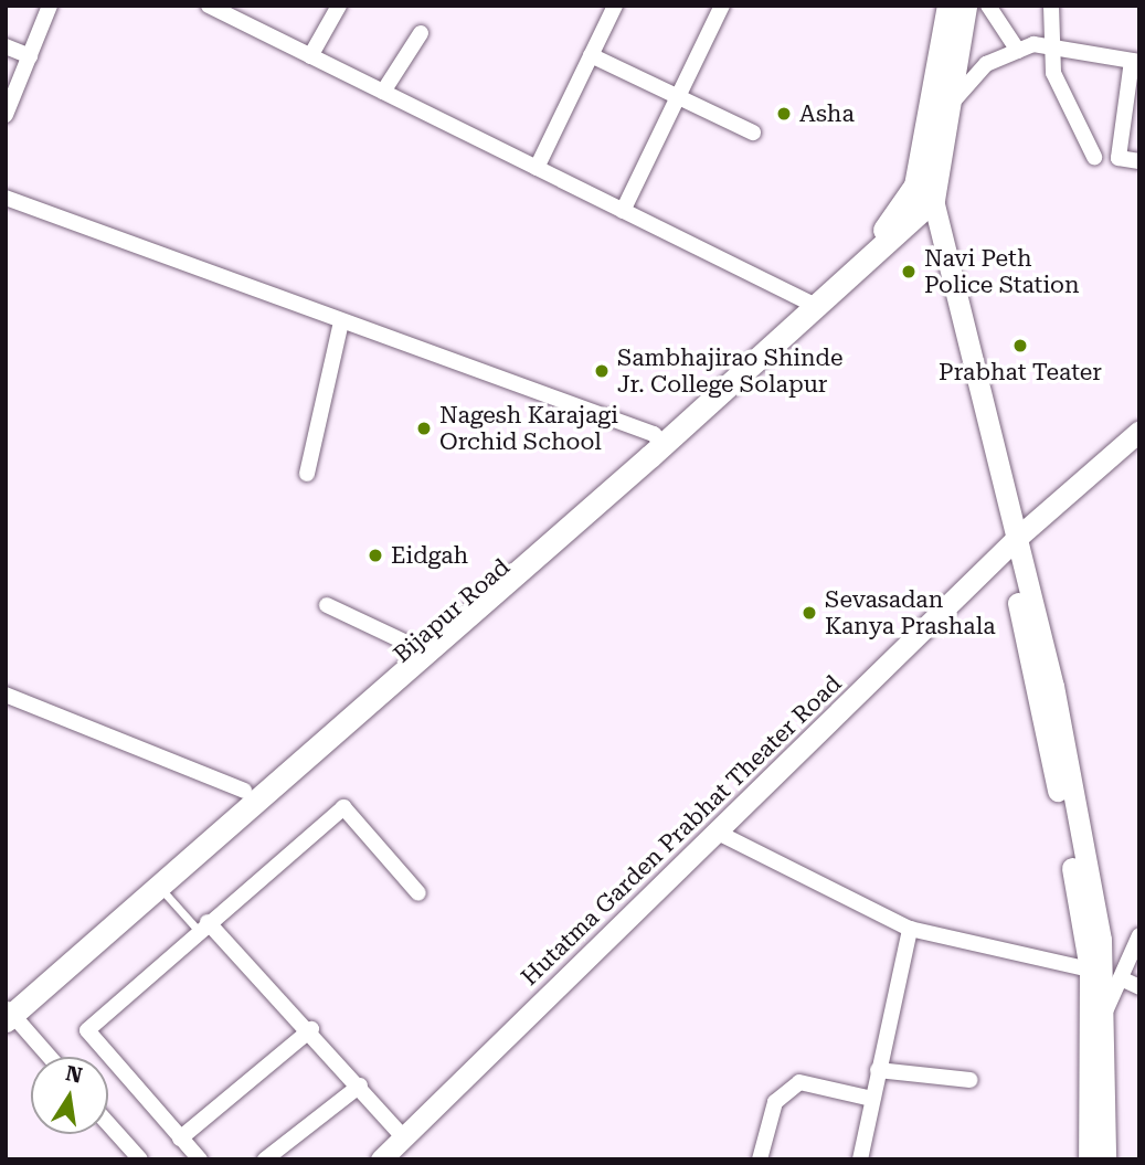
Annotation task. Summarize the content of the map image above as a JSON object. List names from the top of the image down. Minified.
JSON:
{"streets":{"main road":["Bijapur Road","Hutatma Garden Prabhat Theater Road"]},"places":["Asha","Navi Peth Police Station","Prabhat Teater","Sambhajirao Shinde Jr. College Solapur","Nagesh Karajagi Orchid School","Eidgah","Sevasadan Kanya Prashala"],"north":"top"}
